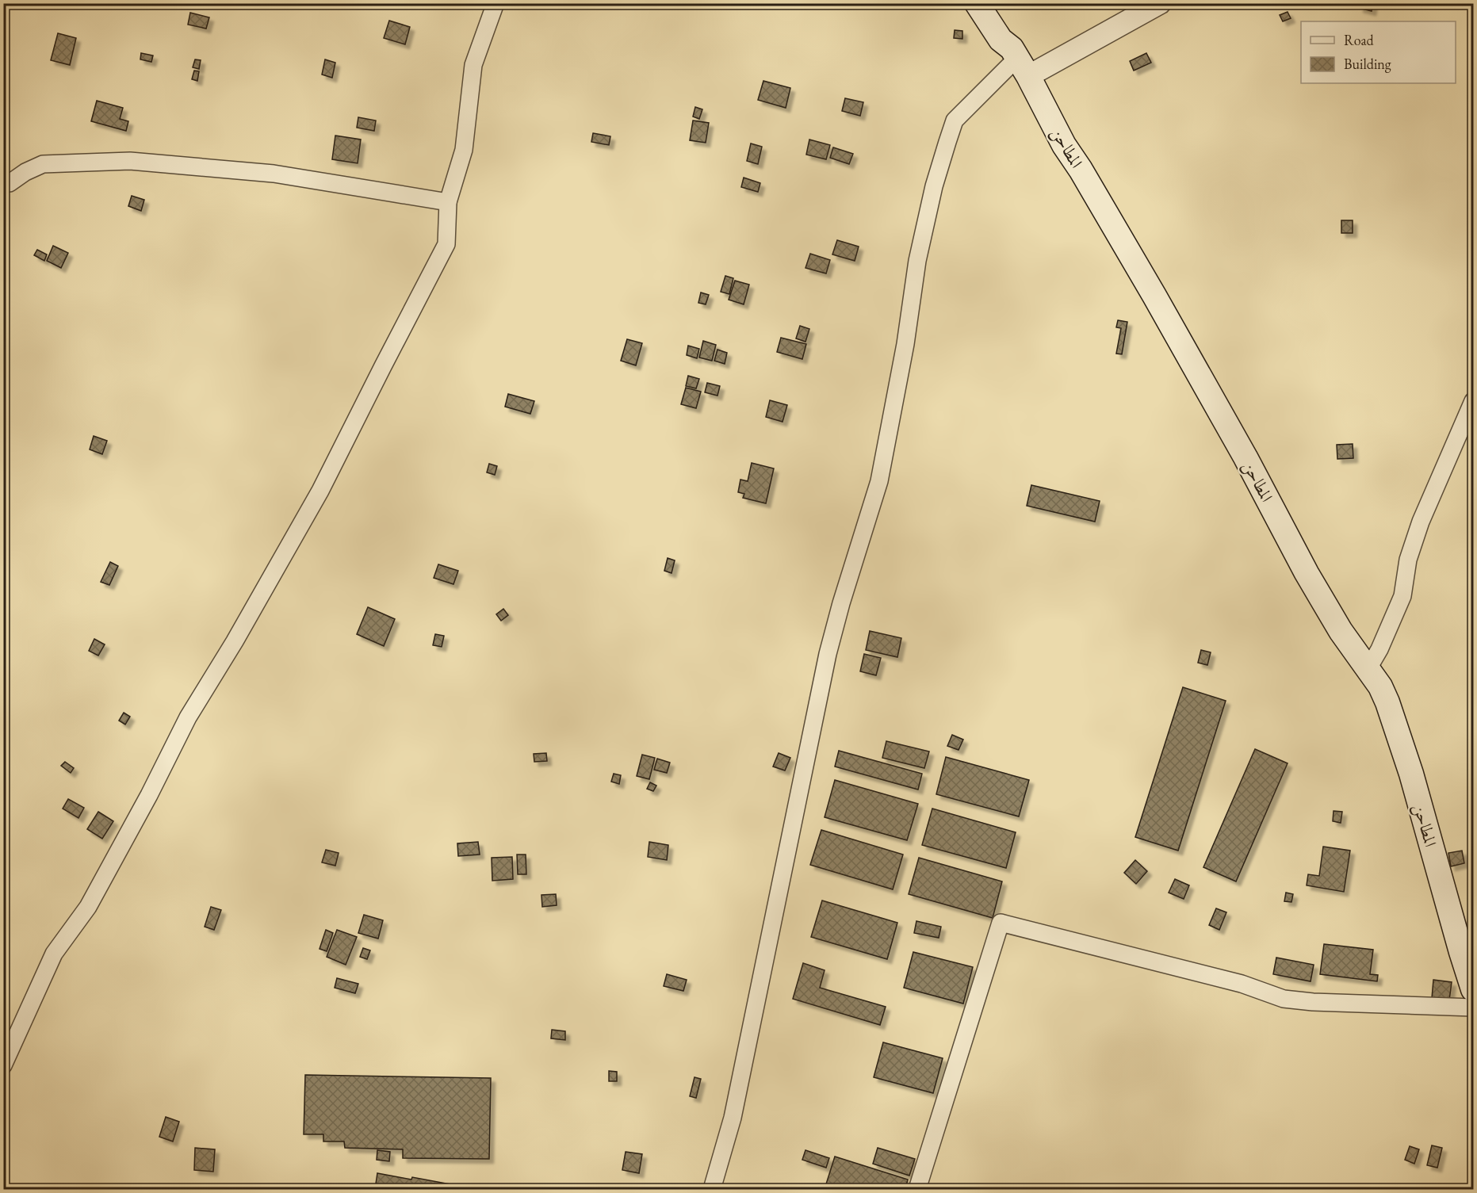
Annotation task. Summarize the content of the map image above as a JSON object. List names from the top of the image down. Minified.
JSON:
{"streets":{"main road":["المطاحن"]},"legend":["Road","Building"]}
